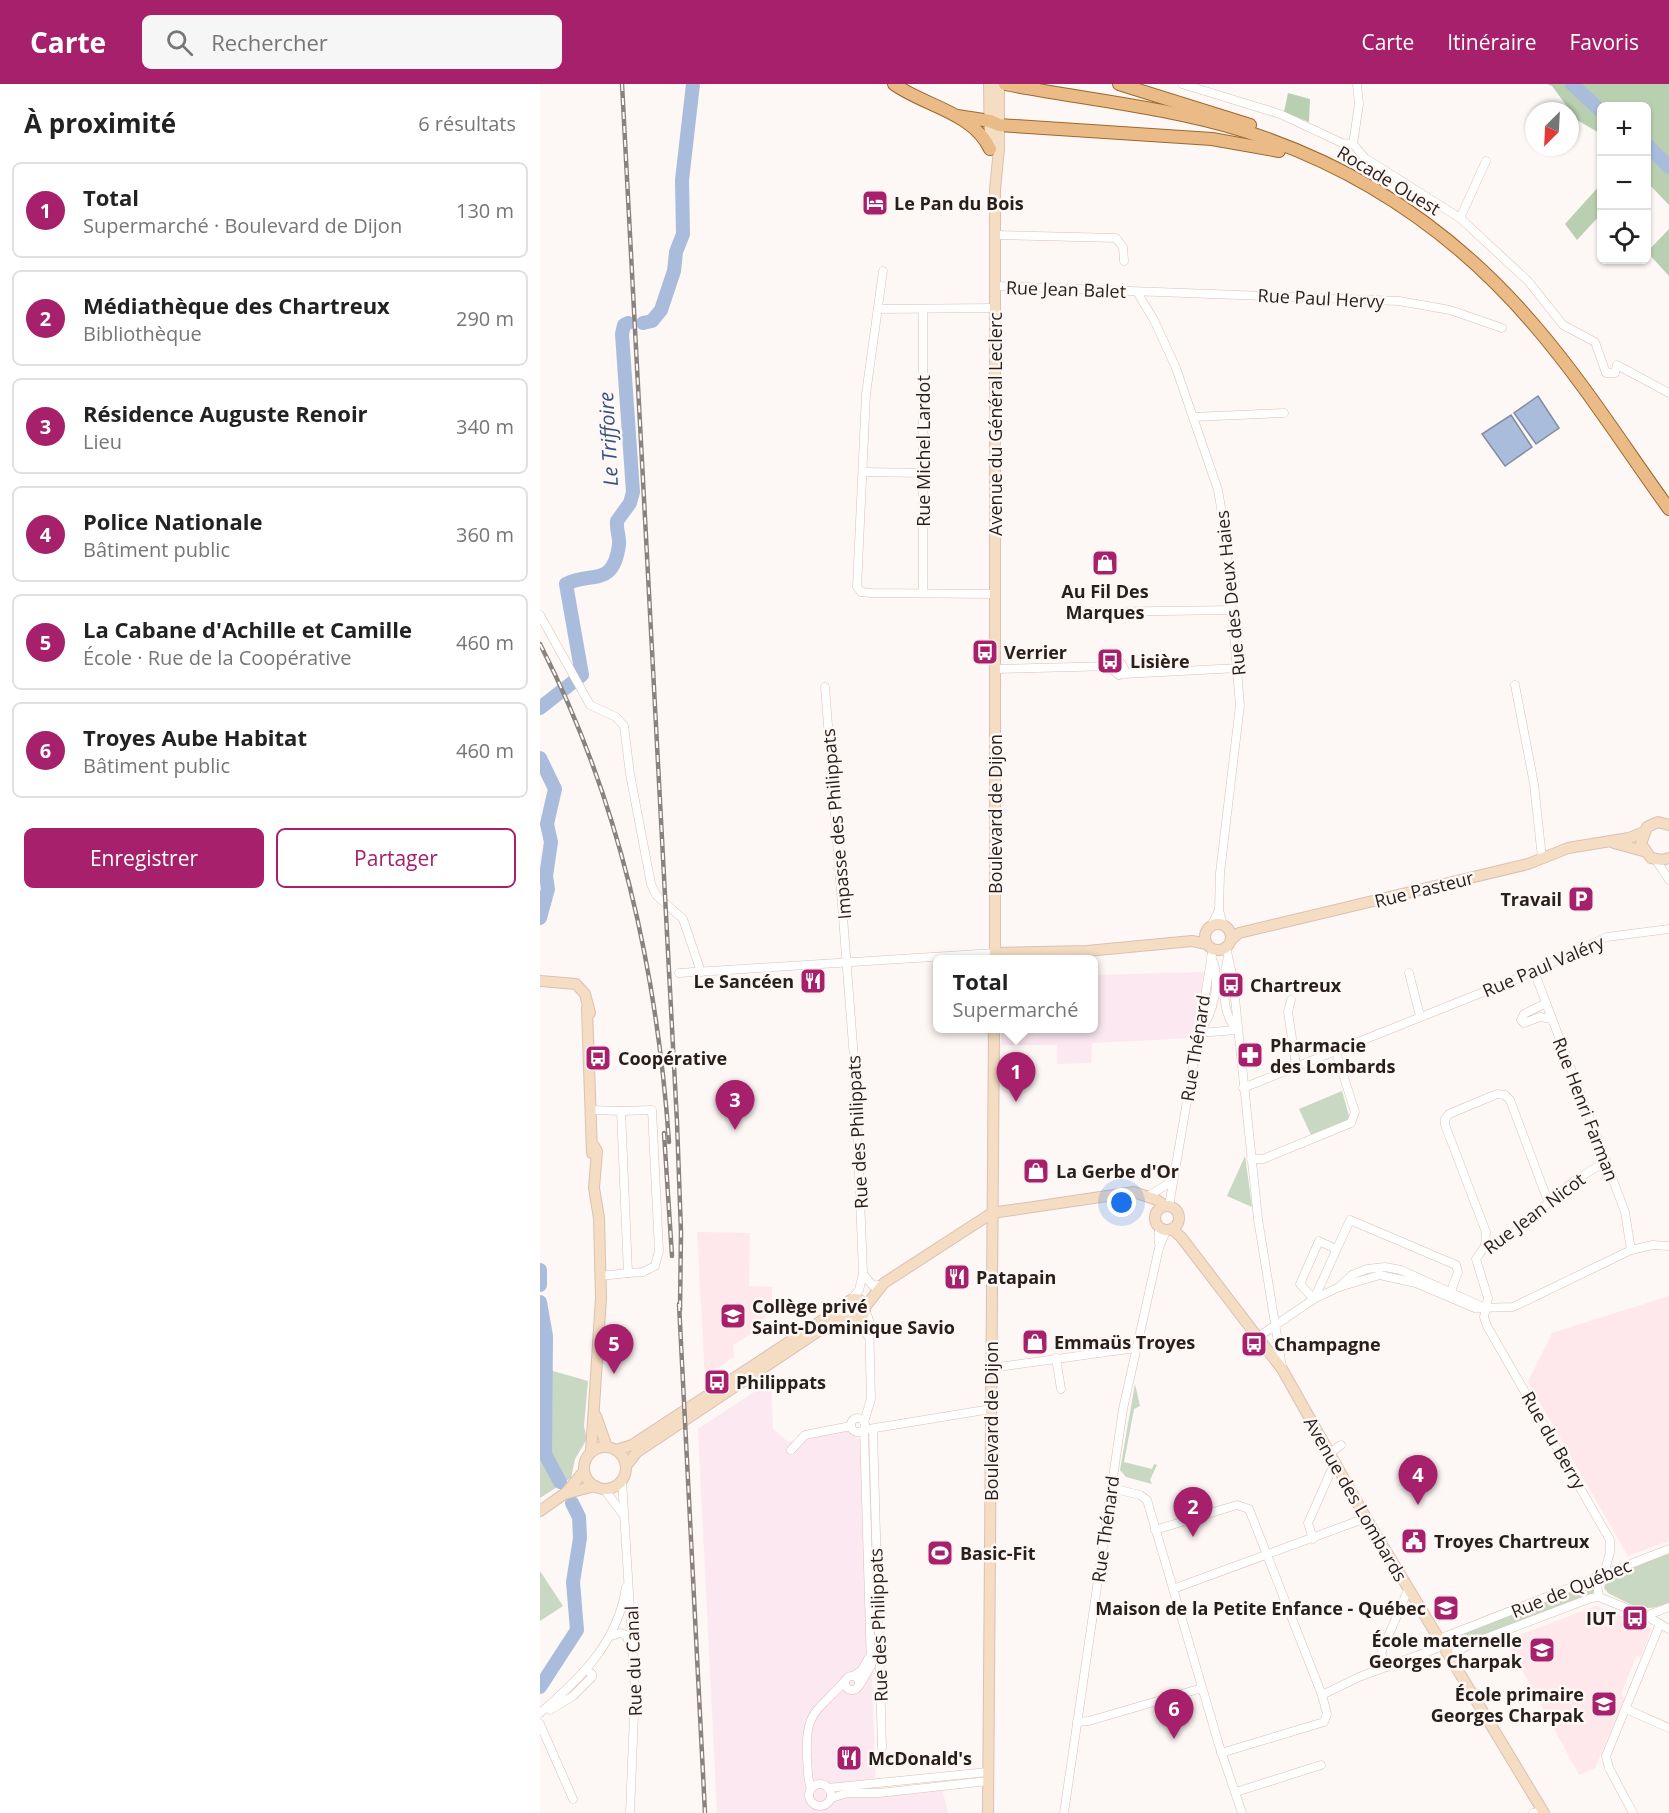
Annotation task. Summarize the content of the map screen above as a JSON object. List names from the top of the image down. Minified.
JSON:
{"streets":{"main road":["Rocade Ouest"],"street":["Rue Jean Balet","Rue Paul Hervy","Avenue du Général Leclerc","Rue Michel Lardot","Rue des Deux Haies","Boulevard de Dijon","Impasse des Philippats","Rue Pasteur","Rue Paul Valéry","Rue Thénard","Rue Henri Farman","Rue des Philippats","Rue Jean Nicot","Rue du Berry","Avenue des Lombards","Rue de Québec","Rue du Canal"]},"crossings":[["Rue Jean Balet","Rue Paul Hervy"],["Rue Jean Balet","Avenue du Général Leclerc"],["Rue Jean Balet","Rue des Deux Haies"],["Rue Paul Hervy","Rue des Deux Haies"],["Avenue du Général Leclerc","Boulevard de Dijon"],["Rue des Deux Haies","Rue Pasteur"],["Rue des Deux Haies","Rue Thénard"],["Rue des Deux Haies","Avenue des Lombards"],["Impasse des Philippats","Rue des Philippats"],["Rue Pasteur","Avenue des Lombards"],["Rue Paul Valéry","Rue Henri Farman"],["Rue Paul Valéry","Avenue des Lombards"],["Rue Thénard","Avenue des Lombards"],["Rue Henri Farman","Rue Jean Nicot"],["Rue Jean Nicot","Rue du Berry"],["Rue du Berry","Rue de Québec"],["Avenue des Lombards","Rue de Québec"]],"water":["Le Triffoire"],"places":{"hotel":["Le Pan du Bois"],"shop":["Au Fil Des Marques","La Gerbe d'Or","Emmaüs Troyes"],"bus stop":["Verrier","Lisière","Chartreux","Coopérative","Champagne","Philippats","IUT"],"parking":["Travail"],"restaurant":["Le Sancéen","Patapain","McDonald's"],"pharmacy":["Pharmacie des Lombards"],"school or university":["Collège privé Saint-Dominique Savio","Maison de la Petite Enfance - Québec","École maternelle Georges Charpak","École primaire Georges Charpak"],"public building":["Troyes Chartreux"],"sports":["Basic-Fit"]},"north":"bottom left","page":{"header":"Carte","search":"Rechercher","nav":["Carte","Itinéraire","Favoris"],"heading":["À proximité","6 résultats"],"map_buttons":["+","−"],"list":[{"mark":"1","name":"Total","note":"Supermarché · Boulevard de Dijon","value":"130 m"},{"mark":"2","name":"Médiathèque des Chartreux","note":"Bibliothèque","value":"290 m"},{"mark":"3","name":"Résidence Auguste Renoir","note":"Lieu","value":"340 m"},{"mark":"4","name":"Police Nationale","note":"Bâtiment public","value":"360 m"},{"mark":"5","name":"La Cabane d'Achille et Camille","note":"École · Rue de la Coopérative","value":"460 m"},{"mark":"6","name":"Troyes Aube Habitat","note":"Bâtiment public","value":"460 m"}],"buttons":["Enregistrer","Partager"],"popup":["Total","Supermarché"],"pins":["1","3","5","4","2","6"]}}
